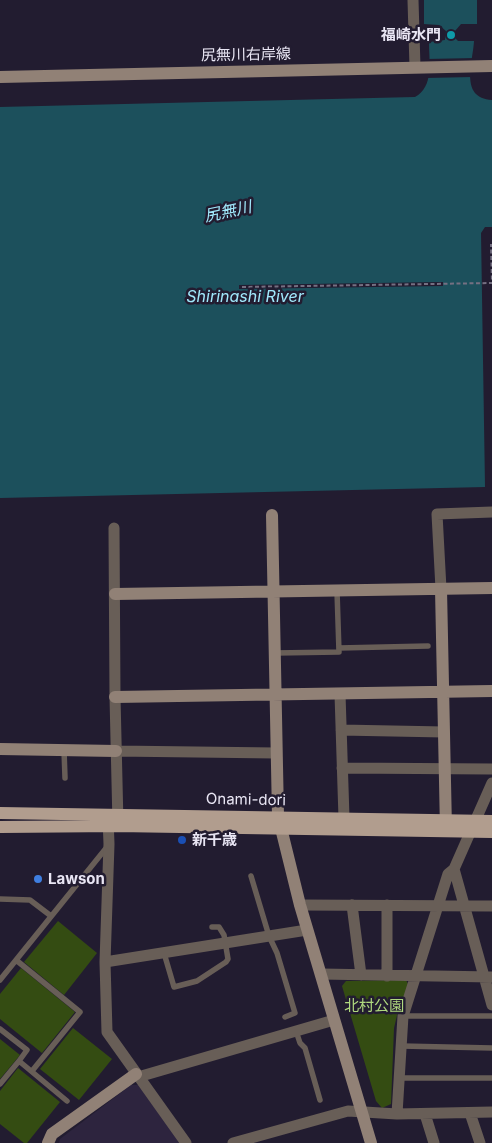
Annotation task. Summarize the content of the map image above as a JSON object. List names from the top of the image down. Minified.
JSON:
{"streets":{"main road":["Onami-dori"],"street":["尻無川右岸線"]},"water":["尻無川","Shirinashi River"],"parks":["北村公園"],"places":["福崎水門","新千歳","Lawson"]}
